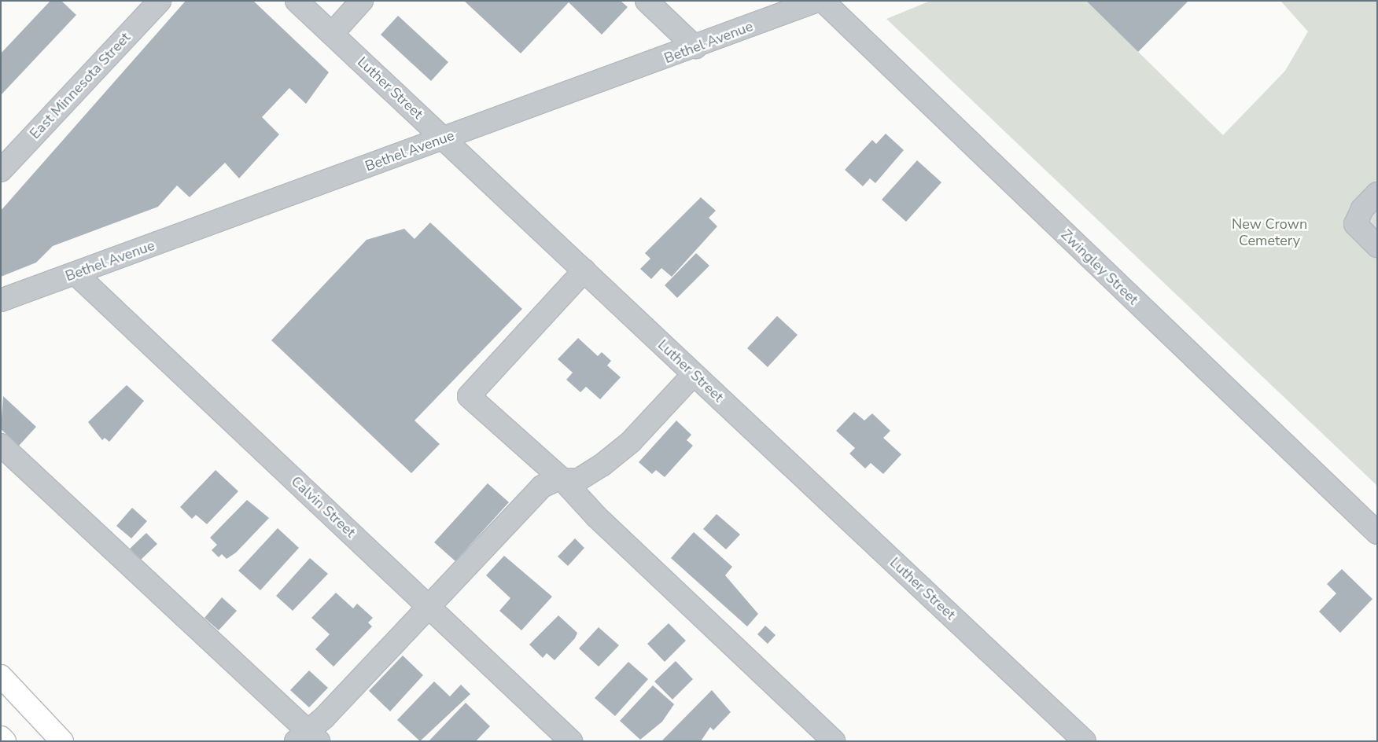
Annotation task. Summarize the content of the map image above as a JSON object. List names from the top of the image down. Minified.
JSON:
{"streets":{"street":["Bethel Avenue","East Minnesota Street","Luther Street","Zwingley Street","Calvin Street"]},"crossings":[["Bethel Avenue","Luther Street"],["Bethel Avenue","Calvin Street"]],"parks":["New Crown Cemetery"]}
